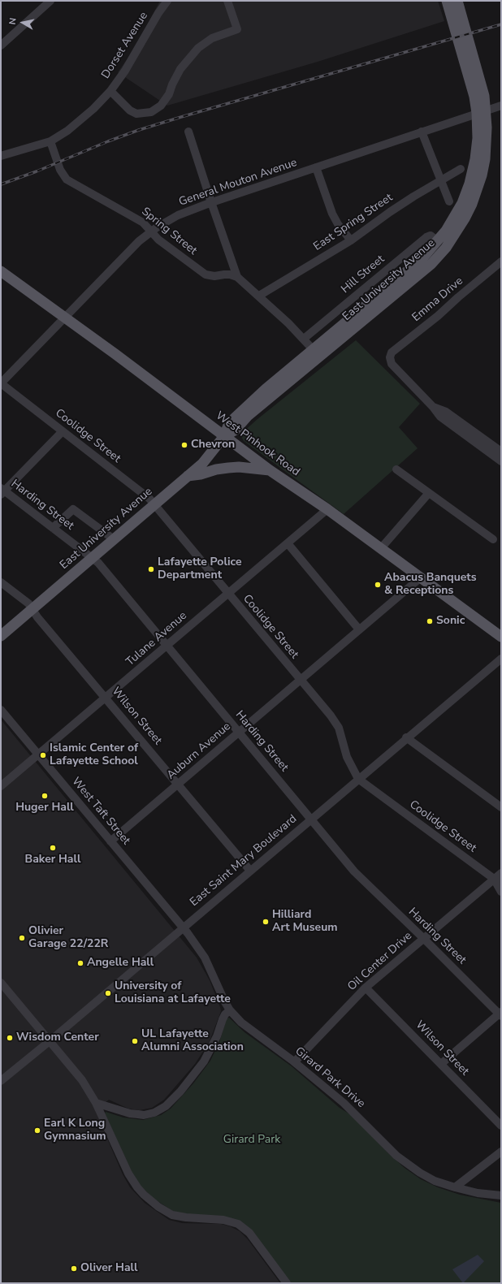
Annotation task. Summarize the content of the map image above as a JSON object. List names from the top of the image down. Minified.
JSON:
{"streets":{"main road":["East University Avenue","West Pinhook Road"],"street":["Dorset Avenue","General Mouton Avenue","East Spring Street","Spring Street","Hill Street","Emma Drive","Coolidge Street","Harding Street","Tulane Avenue","Wilson Street","Auburn Avenue","West Taft Street","East Saint Mary Boulevard","Oil Center Drive","Girard Park Drive"]},"crossings":[["Dorset Avenue","Spring Street"],["General Mouton Avenue","Spring Street"],["General Mouton Avenue","East University Avenue"],["General Mouton Avenue","Coolidge Street"],["General Mouton Avenue","West Pinhook Road"],["Hill Street","East University Avenue"],["East University Avenue","Coolidge Street"],["East University Avenue","West Pinhook Road"],["East University Avenue","Harding Street"],["East University Avenue","Wilson Street"],["Coolidge Street","Tulane Avenue"],["Coolidge Street","Auburn Avenue"],["Coolidge Street","East Saint Mary Boulevard"],["Coolidge Street","Oil Center Drive"],["West Pinhook Road","Tulane Avenue"],["West Pinhook Road","Auburn Avenue"],["Harding Street","Tulane Avenue"],["Harding Street","Auburn Avenue"],["Harding Street","East Saint Mary Boulevard"],["Harding Street","Oil Center Drive"],["Tulane Avenue","Wilson Street"],["Tulane Avenue","West Taft Street"],["Wilson Street","Auburn Avenue"],["Wilson Street","East Saint Mary Boulevard"],["Wilson Street","Oil Center Drive"],["Auburn Avenue","West Taft Street"],["West Taft Street","East Saint Mary Boulevard"],["West Taft Street","Girard Park Drive"],["East Saint Mary Boulevard","Girard Park Drive"],["Oil Center Drive","Girard Park Drive"]],"parks":["Girard Park"],"places":["Chevron","Lafayette Police Department","Abacus Banquets & Receptions","Sonic","Islamic Center of Lafayette School","Huger Hall","Baker Hall","Hilliard Art Museum","Olivier Garage 22/22R","Angelle Hall","University of Louisiana at Lafayette","Wisdom Center","UL Lafayette Alumni Association","Earl K Long Gymnasium","Oliver Hall"],"north":"left"}
